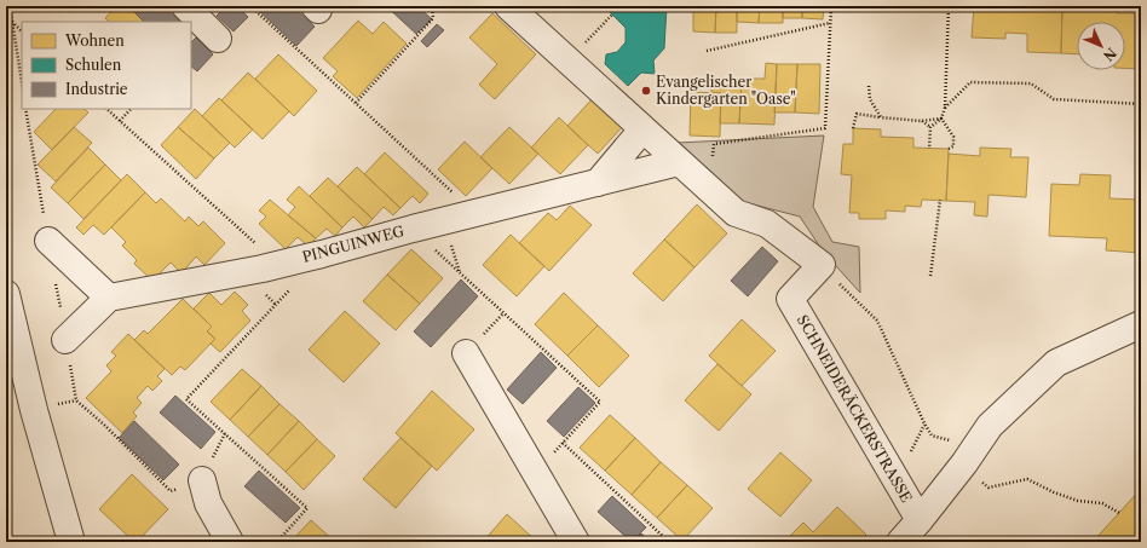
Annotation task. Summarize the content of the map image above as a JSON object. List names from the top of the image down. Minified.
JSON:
{"streets":{"street":["PINGUINWEG","SCHNEIDERÄCKERSTRASSE"]},"places":["Evangelischer Kindergarten \"Oase\""],"legend":["Wohnen","Schulen","Industrie"],"north":"bottom right"}
